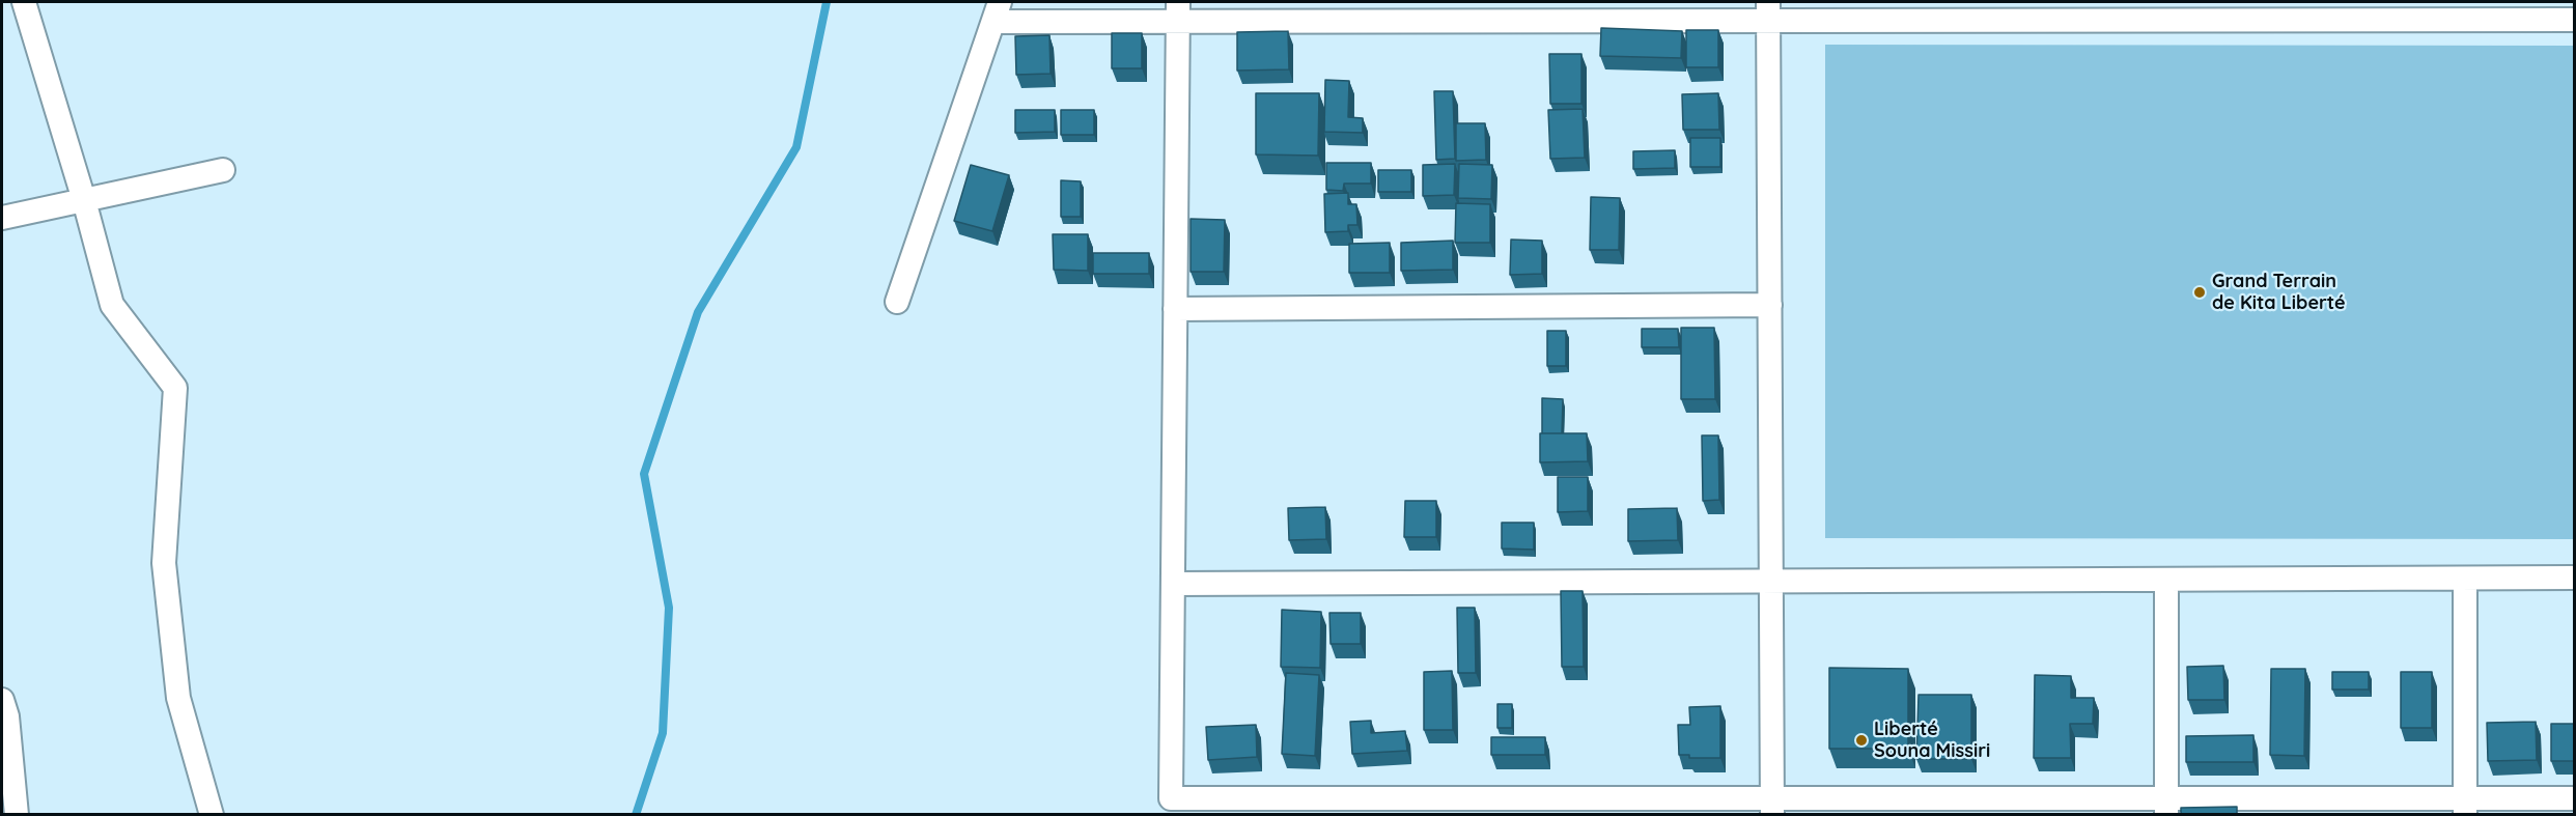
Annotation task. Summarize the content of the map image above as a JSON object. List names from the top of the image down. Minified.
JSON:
{"places":["Grand Terrain de Kita Liberté","Liberté Souna Missiri"]}
